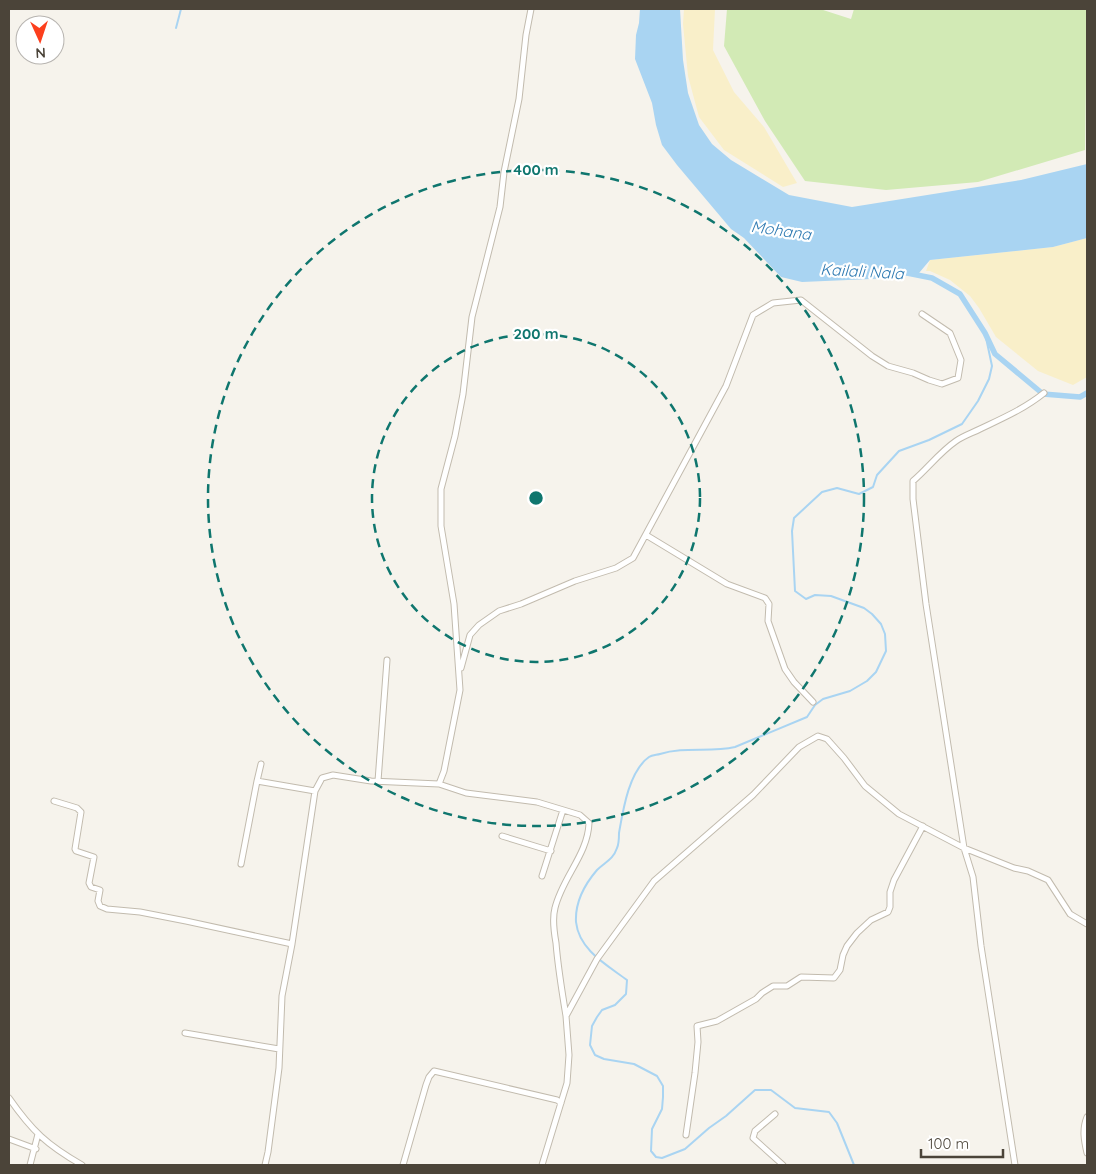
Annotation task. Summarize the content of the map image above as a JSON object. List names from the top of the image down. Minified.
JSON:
{"water":["Mohana","Kailali Nala"],"scale_bar":"100 m","north":"bottom","rings":["400 m","200 m"]}
